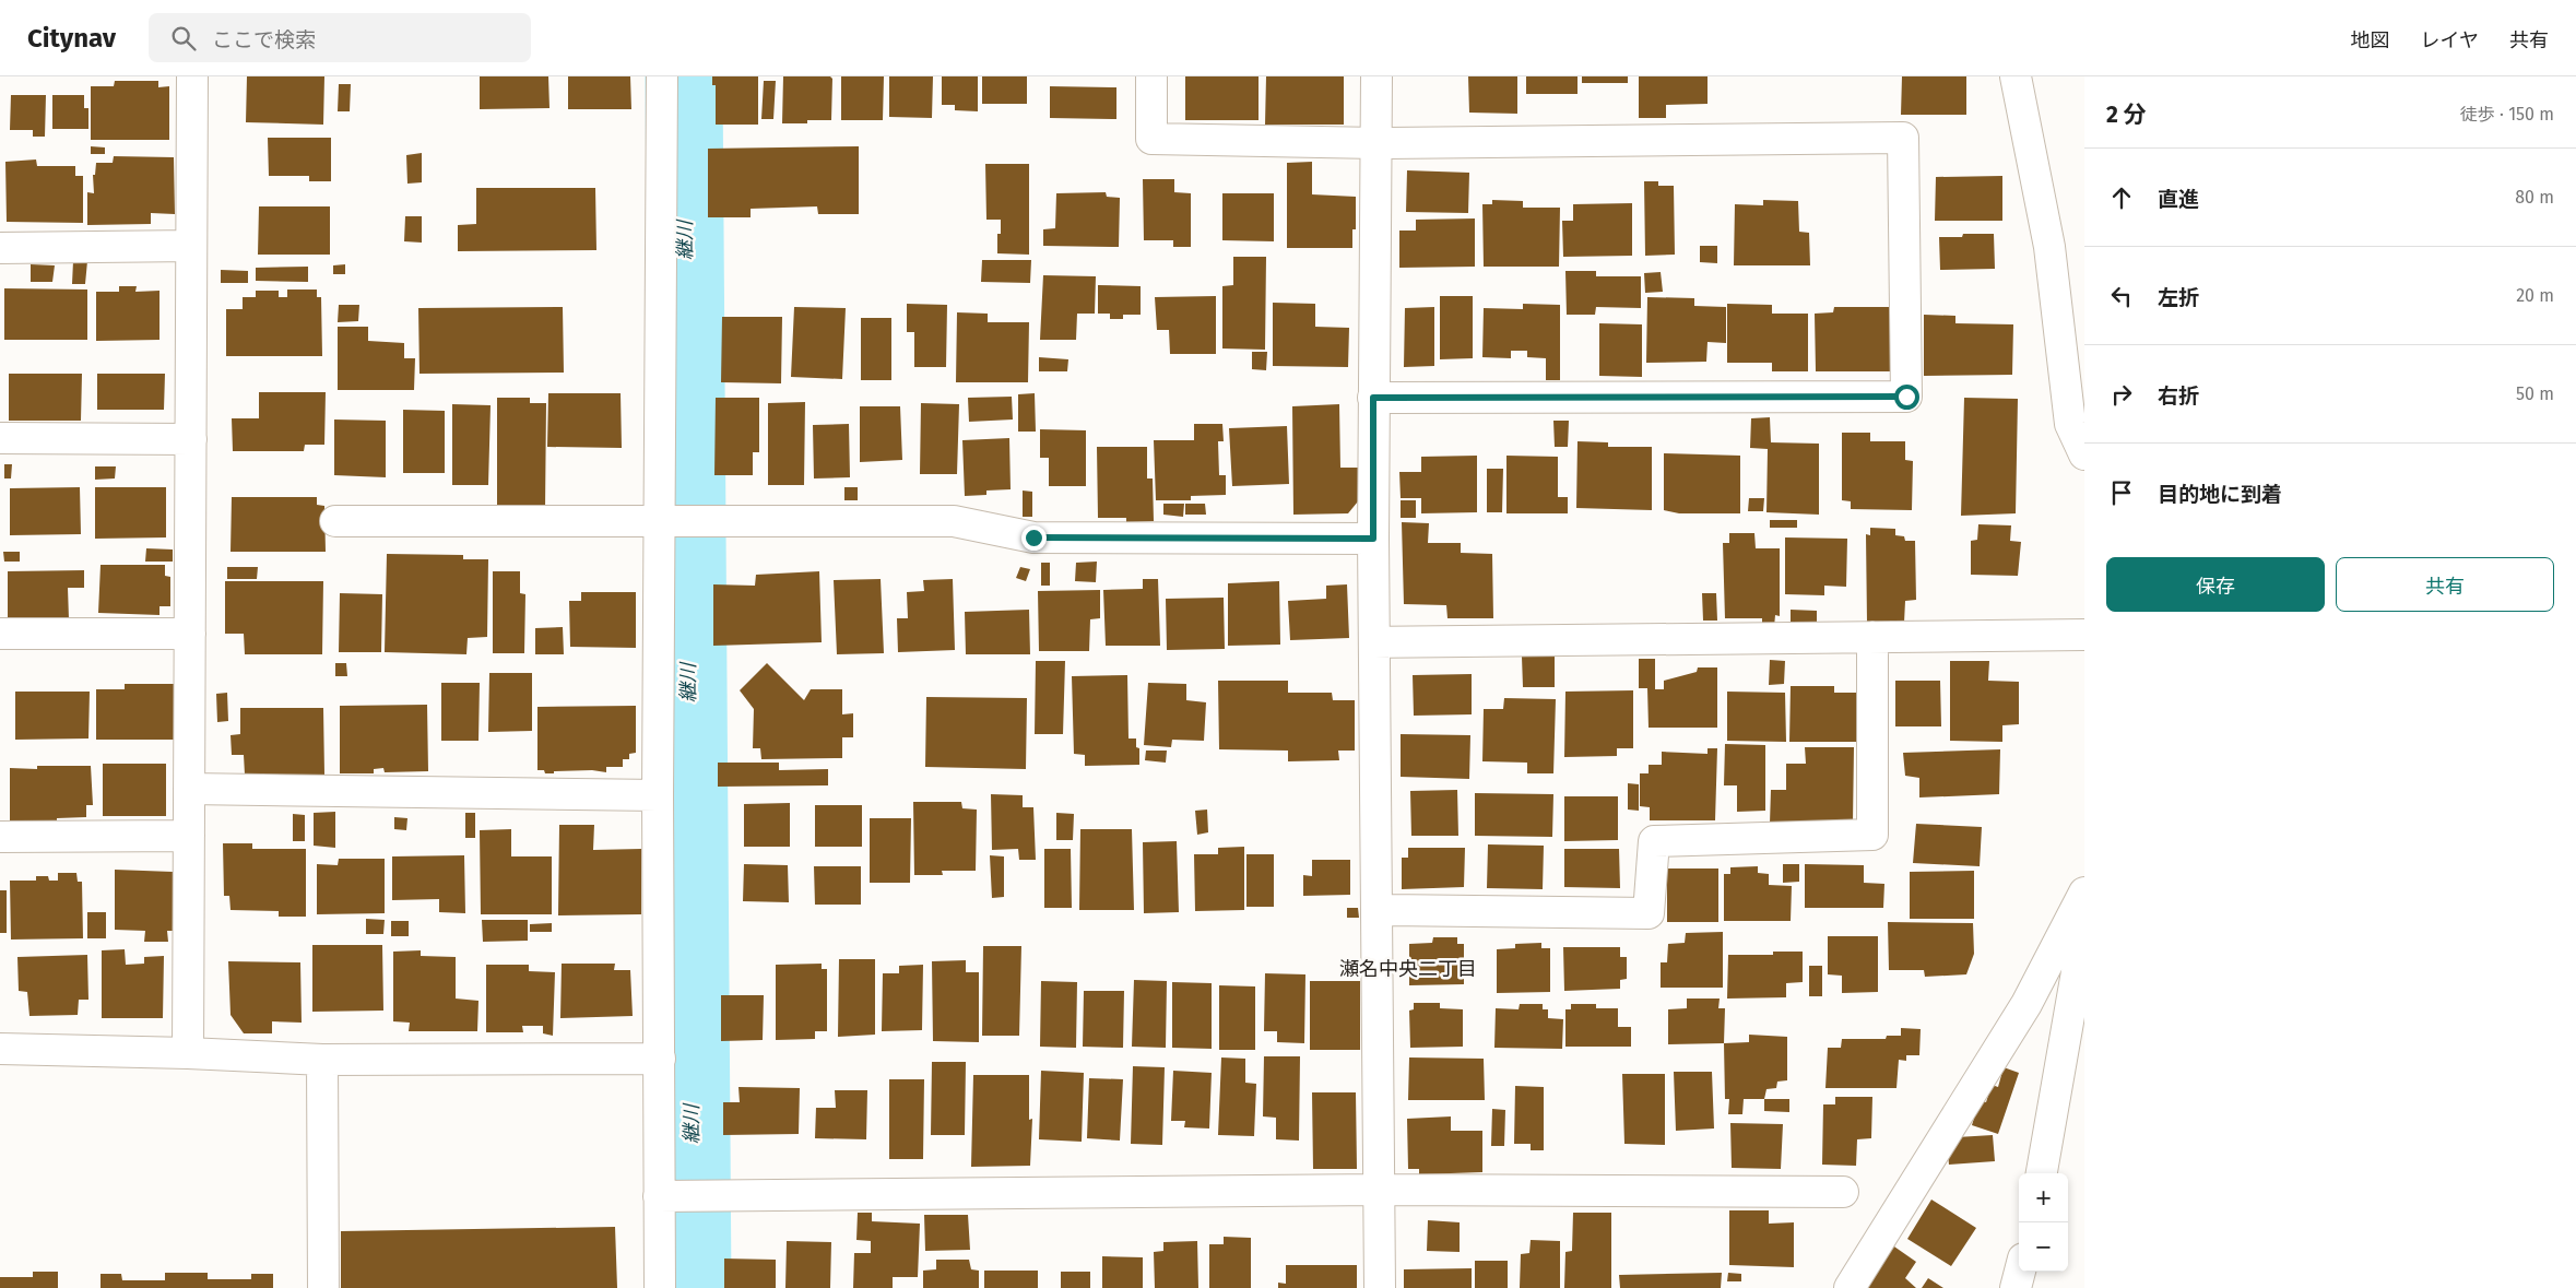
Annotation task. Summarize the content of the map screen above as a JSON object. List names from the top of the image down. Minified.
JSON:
{"districts":["瀬名中央二丁目"],"water":["継川"],"page":{"header":"Citynav","search":"ここで検索","nav":["地図","レイヤ","共有"],"heading":["2 分","徒歩 · 150 m"],"list":[["直進","80 m"],["左折","20 m"],["右折","50 m"],"目的地に到着"],"buttons":["保存","共有"],"map_buttons":["+","−"]}}
